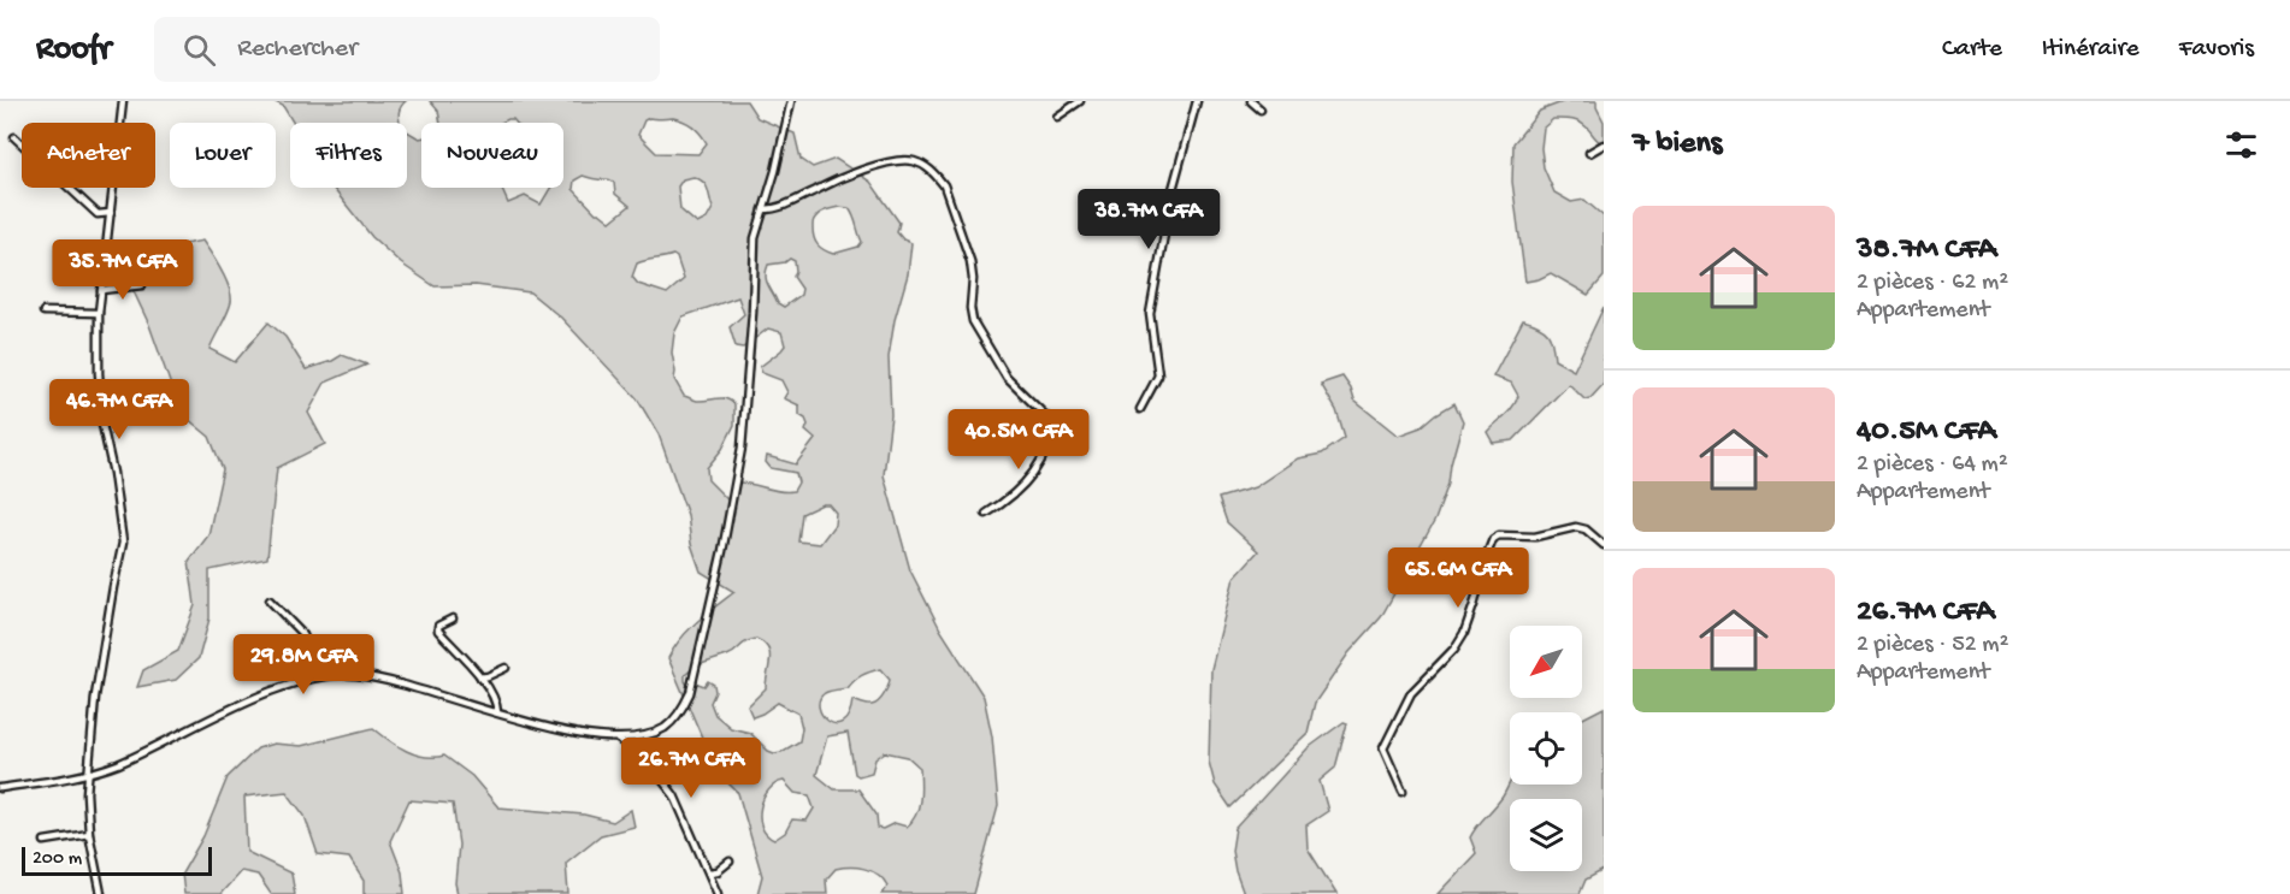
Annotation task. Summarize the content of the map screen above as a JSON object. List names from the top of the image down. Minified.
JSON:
{"scale_bar":"200 m","north":"bottom left","page":{"header":"Roofr","search":"Rechercher","nav":["Carte","Itinéraire","Favoris"],"heading":"7 biens","chip":["Acheter","Louer","Filtres","Nouveau"],"list":[{"name":"38.7M CFA","note":"2 pièces · 62 m² · Appartement"},{"name":"40.5M CFA","note":"2 pièces · 64 m² · Appartement"},{"name":"26.7M CFA","note":"2 pièces · 52 m² · Appartement"}],"price":["38.7M CFA","35.7M CFA","46.7M CFA","40.5M CFA","65.6M CFA","29.8M CFA","26.7M CFA"],"scale":"200 m"}}
